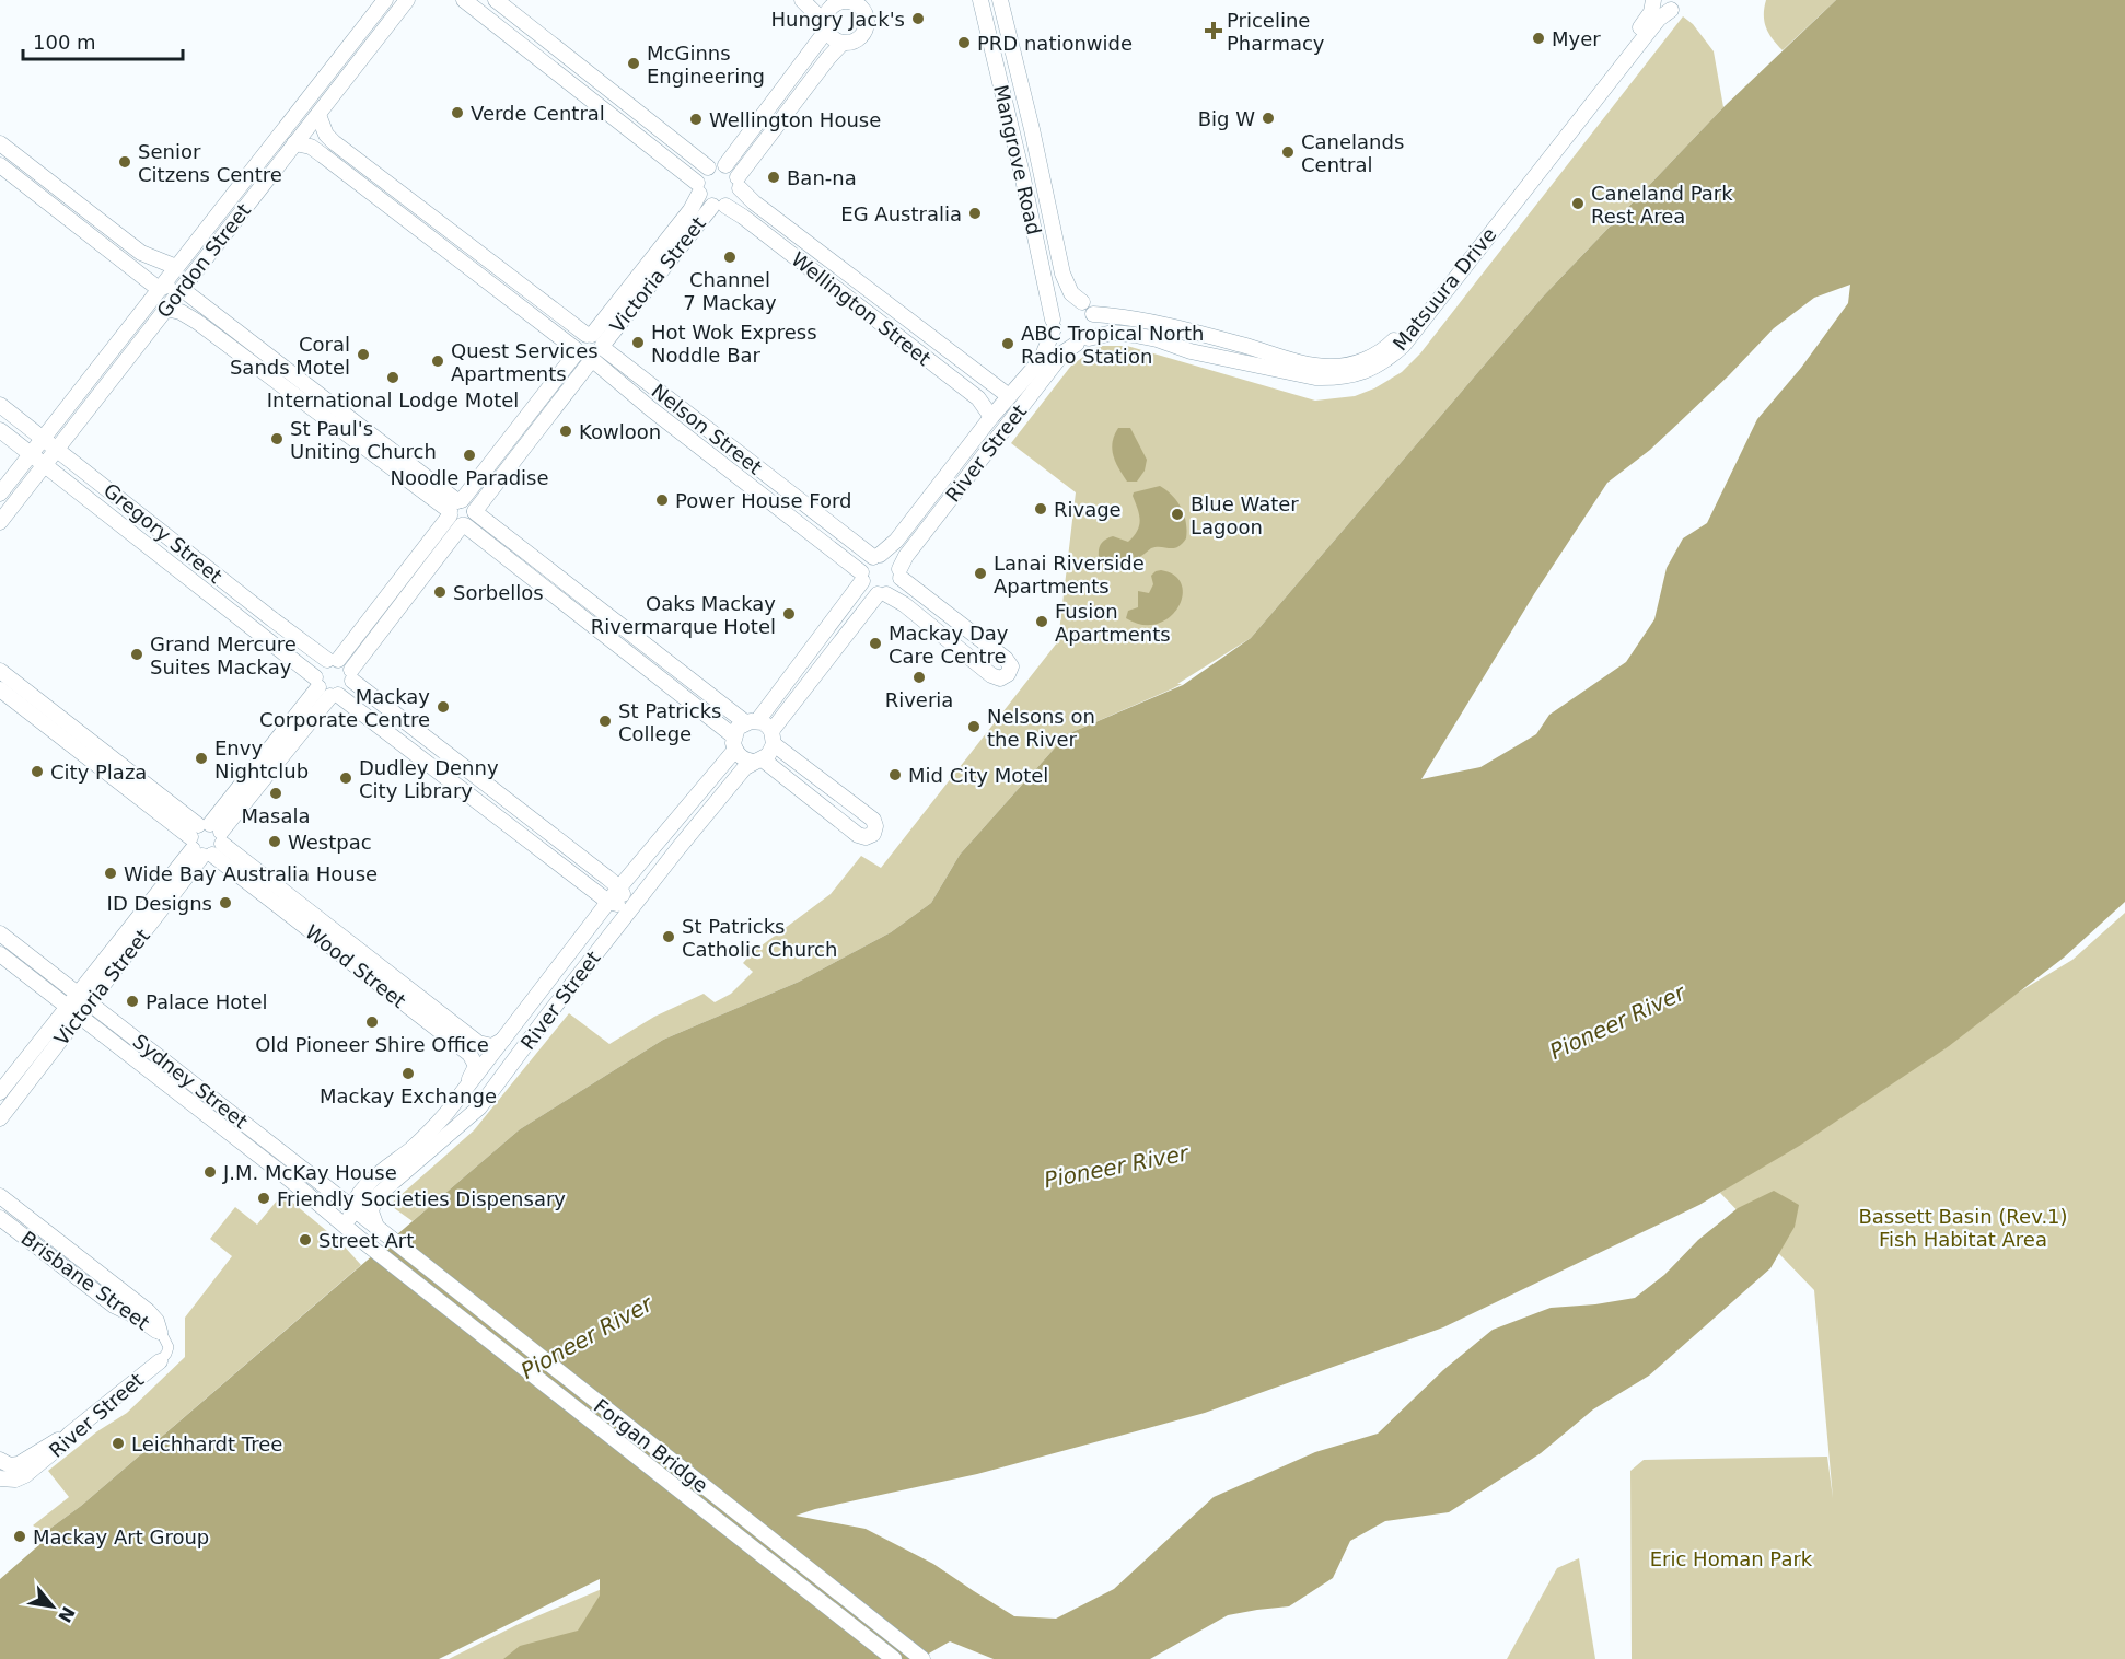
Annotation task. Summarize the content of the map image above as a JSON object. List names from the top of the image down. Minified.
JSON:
{"streets":{"street":["Mangrove Road","Gordon Street","Victoria Street","Matsuura Drive","Wellington Street","Nelson Street","River Street","Gregory Street","Wood Street","Sydney Street","Brisbane Street","Forgan Bridge"]},"crossings":[["Mangrove Road","Matsuura Drive"],["Mangrove Road","River Street"],["Gordon Street","Nelson Street"],["Gordon Street","Gregory Street"],["Victoria Street","Wellington Street"],["Victoria Street","Nelson Street"],["Victoria Street","Gregory Street"],["Victoria Street","Wood Street"],["Victoria Street","Sydney Street"],["Matsuura Drive","River Street"],["Wellington Street","River Street"],["Nelson Street","River Street"],["River Street","Gregory Street"],["River Street","Wood Street"],["River Street","Sydney Street"],["River Street","Brisbane Street"],["River Street","Forgan Bridge"],["Sydney Street","Forgan Bridge"]],"water":["Pioneer River"],"parks":["Bassett Basin (Rev.1) Fish Habitat Area","Eric Homan Park"],"places":{"other":["Hungry Jack's","Myer","PRD nationwide","McGinns Engineering","Verde Central","Big W","Wellington House","Canelands Central","Senior Citzens Centre","Ban-na","Caneland Park Rest Area","EG Australia","Channel 7 Mackay","Hot Wok Express Noddle Bar","ABC Tropical North Radio Station","Coral Sands Motel","Quest Services Apartments","International Lodge Motel","Kowloon","St Paul's Uniting Church","Noodle Paradise","Power House Ford","Rivage","Blue Water Lagoon","Lanai Riverside Apartments","Sorbellos","Oaks Mackay Rivermarque Hotel","Fusion Apartments","Mackay Day Care Centre","Grand Mercure Suites Mackay","Riveria","Mackay Corporate Centre","St Patricks College","Nelsons on the River","Envy Nightclub","City Plaza","Mid City Motel","Dudley Denny City Library","Masala","Westpac","Wide Bay Australia House","ID Designs","St Patricks Catholic Church","Palace Hotel","Old Pioneer Shire Office","Mackay Exchange","J.M. McKay House","Friendly Societies Dispensary","Street Art","Leichhardt Tree","Mackay Art Group"],"health":["Priceline Pharmacy"]},"scale_bar":"100 m","north":"bottom right"}
